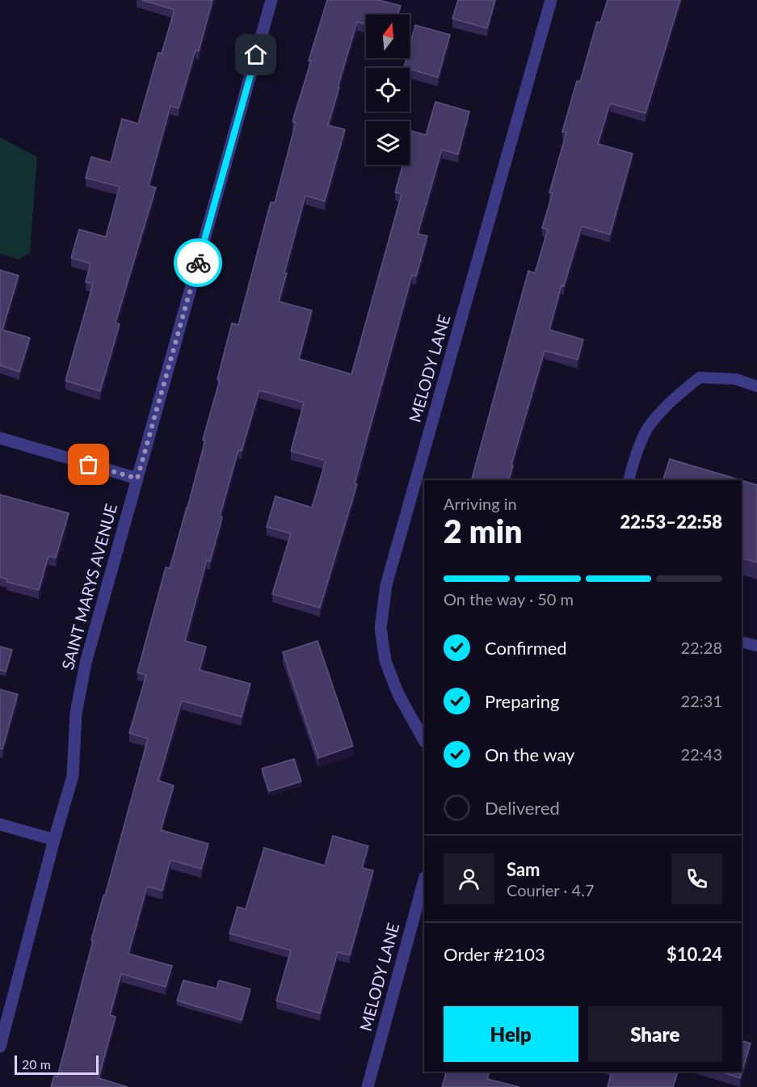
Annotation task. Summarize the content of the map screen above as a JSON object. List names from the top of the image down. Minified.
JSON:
{"streets":{"street":["MELODY LANE","SAINT MARYS AVENUE"]},"scale_bar":"20 m","north":"top","page":{"heading":["2 min","Arriving in","22:53–22:58"],"panel":["Sam","Courier · 4.7","Order #2103","$10.24"],"bar":"On the way · 50 m","list":[["Confirmed","22:28"],["Preparing","22:31"],["On the way","22:43"],"Delivered"],"buttons":["Help","Share"],"scale":"20 m"}}
